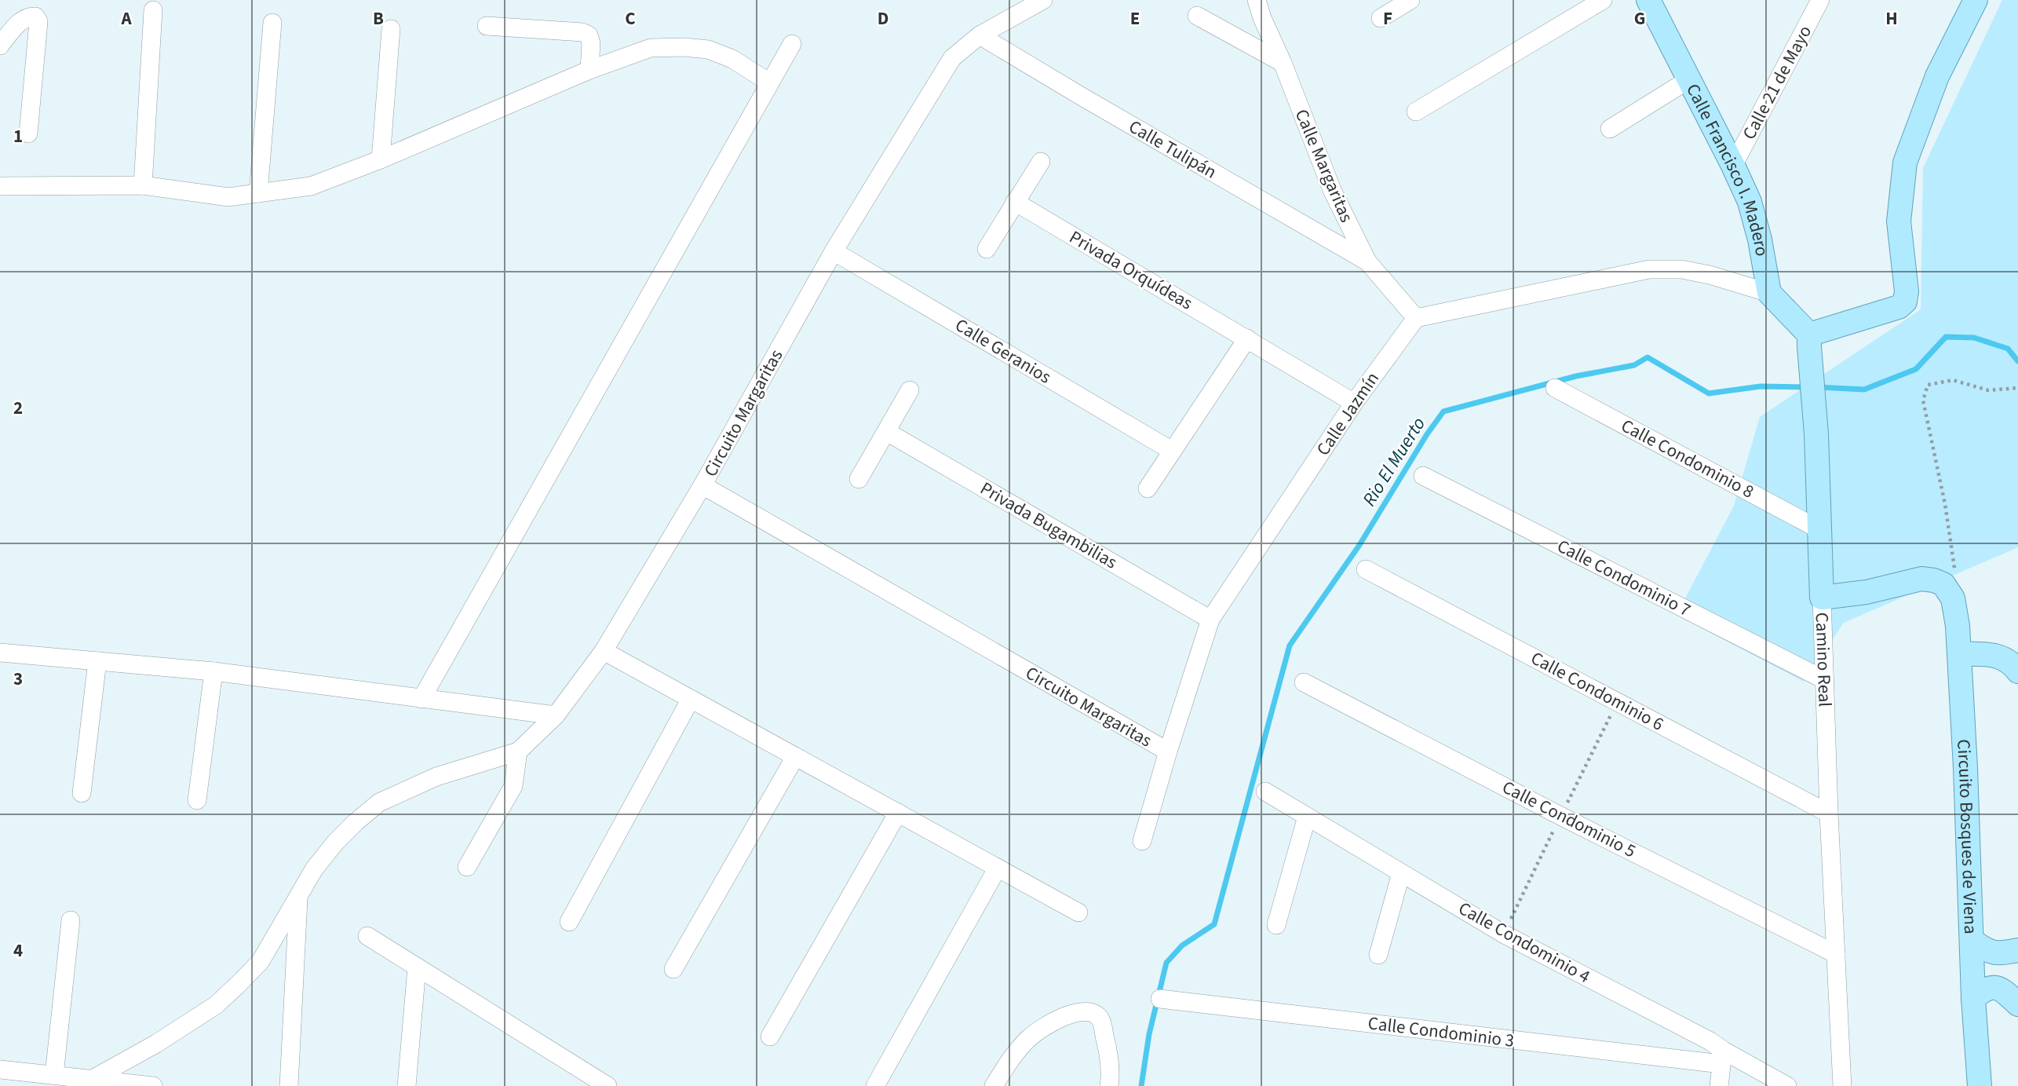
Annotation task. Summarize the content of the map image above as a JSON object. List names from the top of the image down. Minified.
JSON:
{"streets":{"main road":["Calle Francisco I. Madero","Camino Real","Circuito Bosques de Viena"],"street":["Calle 21 de Mayo","Calle Tulipán","Calle Margaritas","Privada Orquídeas","Calle Geranios","Circuito Margaritas","Calle Jazmín","Calle Condominio 8","Privada Bugambilias","Calle Condominio 7","Calle Condominio 6","Calle Condominio 5","Calle Condominio 4","Calle Condominio 3"]},"crossings":[["Calle 21 de Mayo","Calle Francisco I. Madero"],["Calle Tulipán","Calle Margaritas"],["Calle Tulipán","Circuito Margaritas"],["Calle Margaritas","Calle Jazmín"],["Privada Orquídeas","Calle Jazmín"],["Calle Geranios","Circuito Margaritas"],["Circuito Margaritas","Calle Jazmín"],["Calle Jazmín","Privada Bugambilias"],["Calle Condominio 8","Camino Real"],["Calle Condominio 7","Camino Real"],["Camino Real","Calle Condominio 6"],["Camino Real","Calle Condominio 5"],["Calle Condominio 4","Calle Condominio 3"]],"water":["Rio El Muerto"],"grid":{"columns":["A","B","C","D","E","F","G","H"],"rows":["1","2","3","4"]}}
